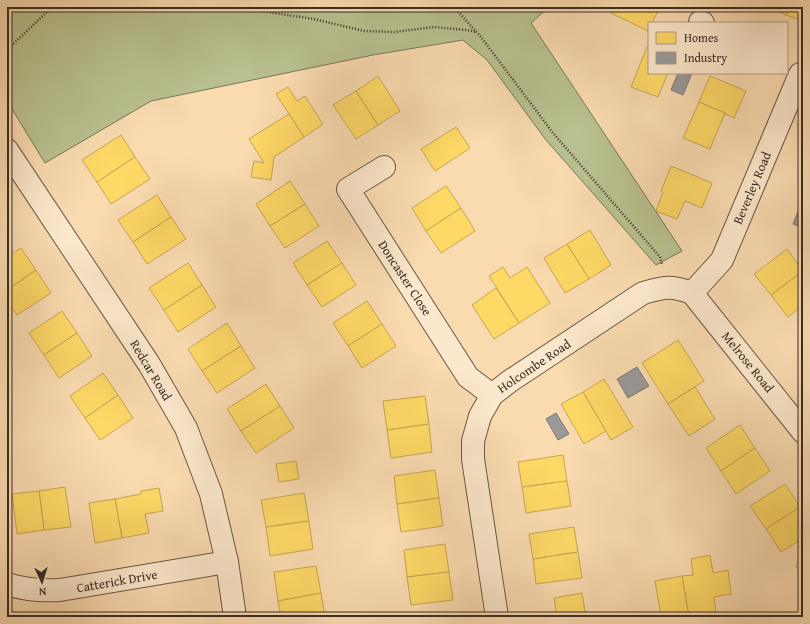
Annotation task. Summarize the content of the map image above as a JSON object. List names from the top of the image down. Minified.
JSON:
{"streets":{"street":["Beverley Road","Doncaster Close","Melrose Road","Holcombe Road","Redcar Road","Catterick Drive"]},"crossings":[["Beverley Road","Melrose Road"],["Beverley Road","Holcombe Road"],["Doncaster Close","Holcombe Road"],["Melrose Road","Holcombe Road"],["Redcar Road","Catterick Drive"]],"legend":["Homes","Industry"],"north":"bottom"}
